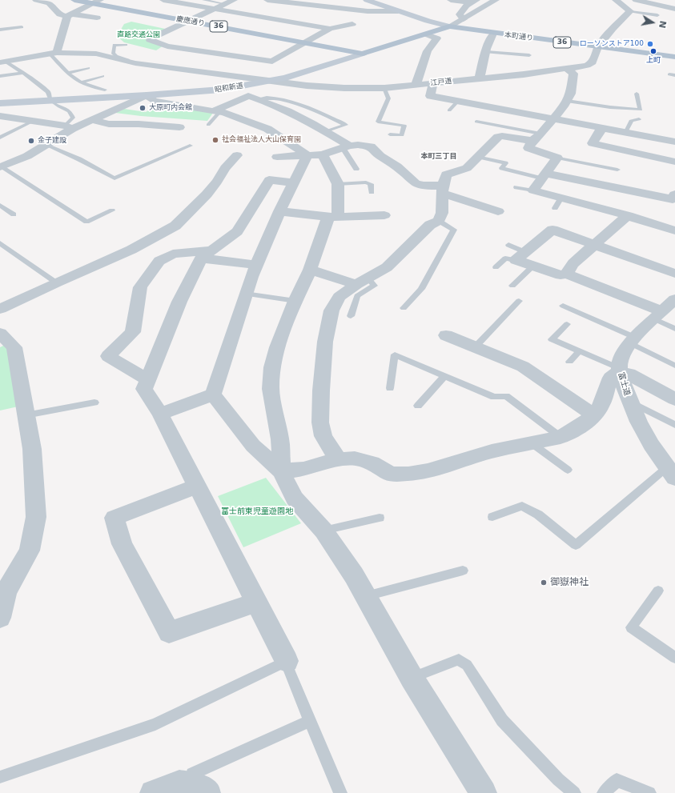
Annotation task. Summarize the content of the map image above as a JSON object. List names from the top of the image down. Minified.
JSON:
{"streets":{"main road":["慶應通り","36","本町通り","昭和新道"],"street":["江戸道","富士道"]},"crossings":[["慶應通り","昭和新道"],["本町通り","江戸道"],["本町通り","昭和新道"],["江戸道","昭和新道"]],"districts":["本町三丁目"],"parks":["直路交通公園","富士前東児童遊園地"],"places":["ローソンストア100","上町","大原町内会館","社会福祉法人大山保育園","金子建設","御嶽神社"],"north":"right"}
